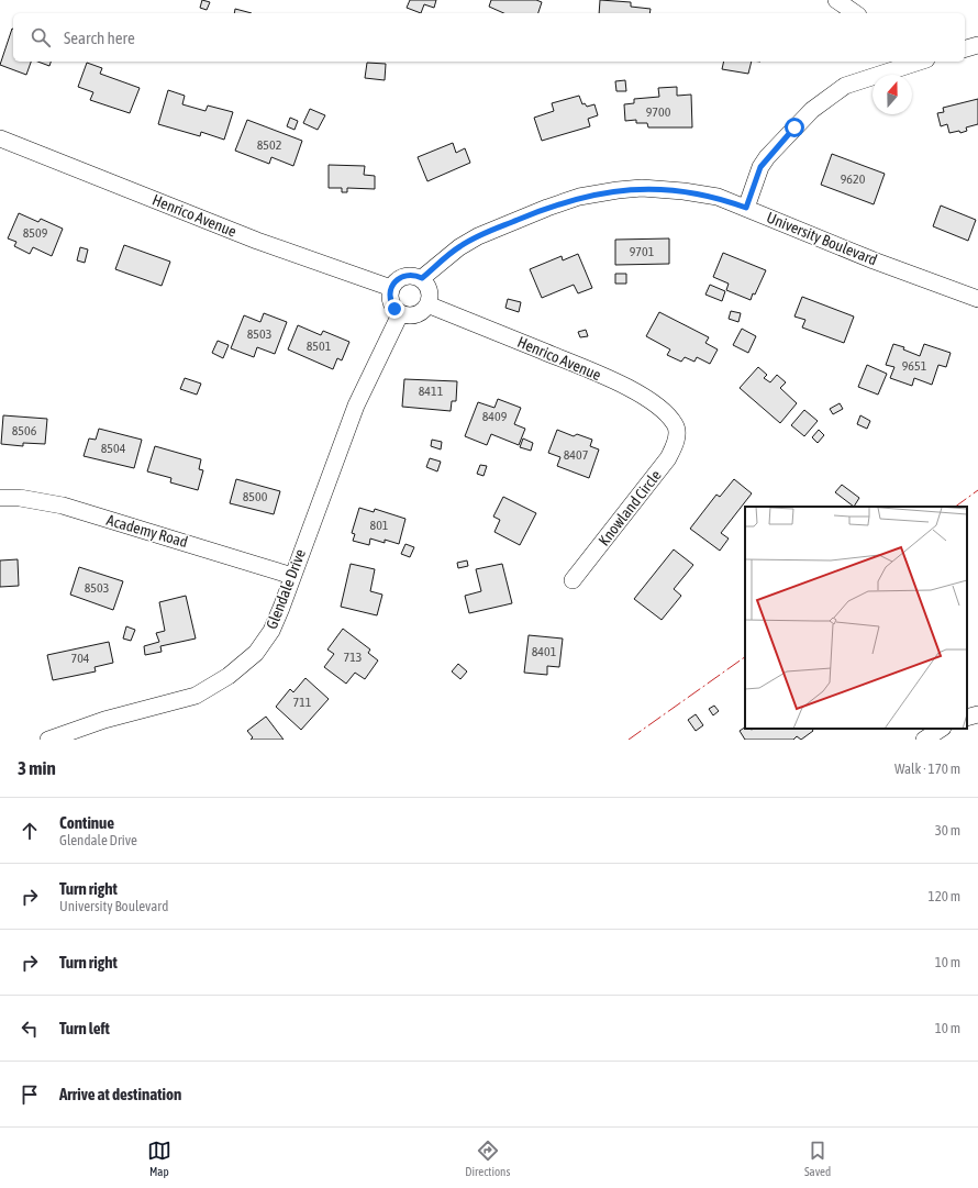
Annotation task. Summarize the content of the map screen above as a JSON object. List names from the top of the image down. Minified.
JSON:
{"streets":{"street":["Henrico Avenue","University Boulevard","Knowland Circle","Academy Road","Glendale Drive"]},"crossings":[["Henrico Avenue","University Boulevard"],["Henrico Avenue","Knowland Circle"],["Henrico Avenue","Glendale Drive"],["University Boulevard","Glendale Drive"],["Academy Road","Glendale Drive"]],"house_numbers":["9700","8502","9620","8509","9701","8503","8501","9651","8411","8409","8506","8504","8407","8500","801","8503","8401","713","704","711"],"north":"top","page":{"search":"Search here","heading":["3 min","Walk · 170 m"],"list":[["Continue","Glendale Drive","30 m"],["Turn right","University Boulevard","120 m"],["Turn right","10 m"],["Turn left","10 m"],"Arrive at destination"],"nav":["Map","Directions","Saved"]}}
